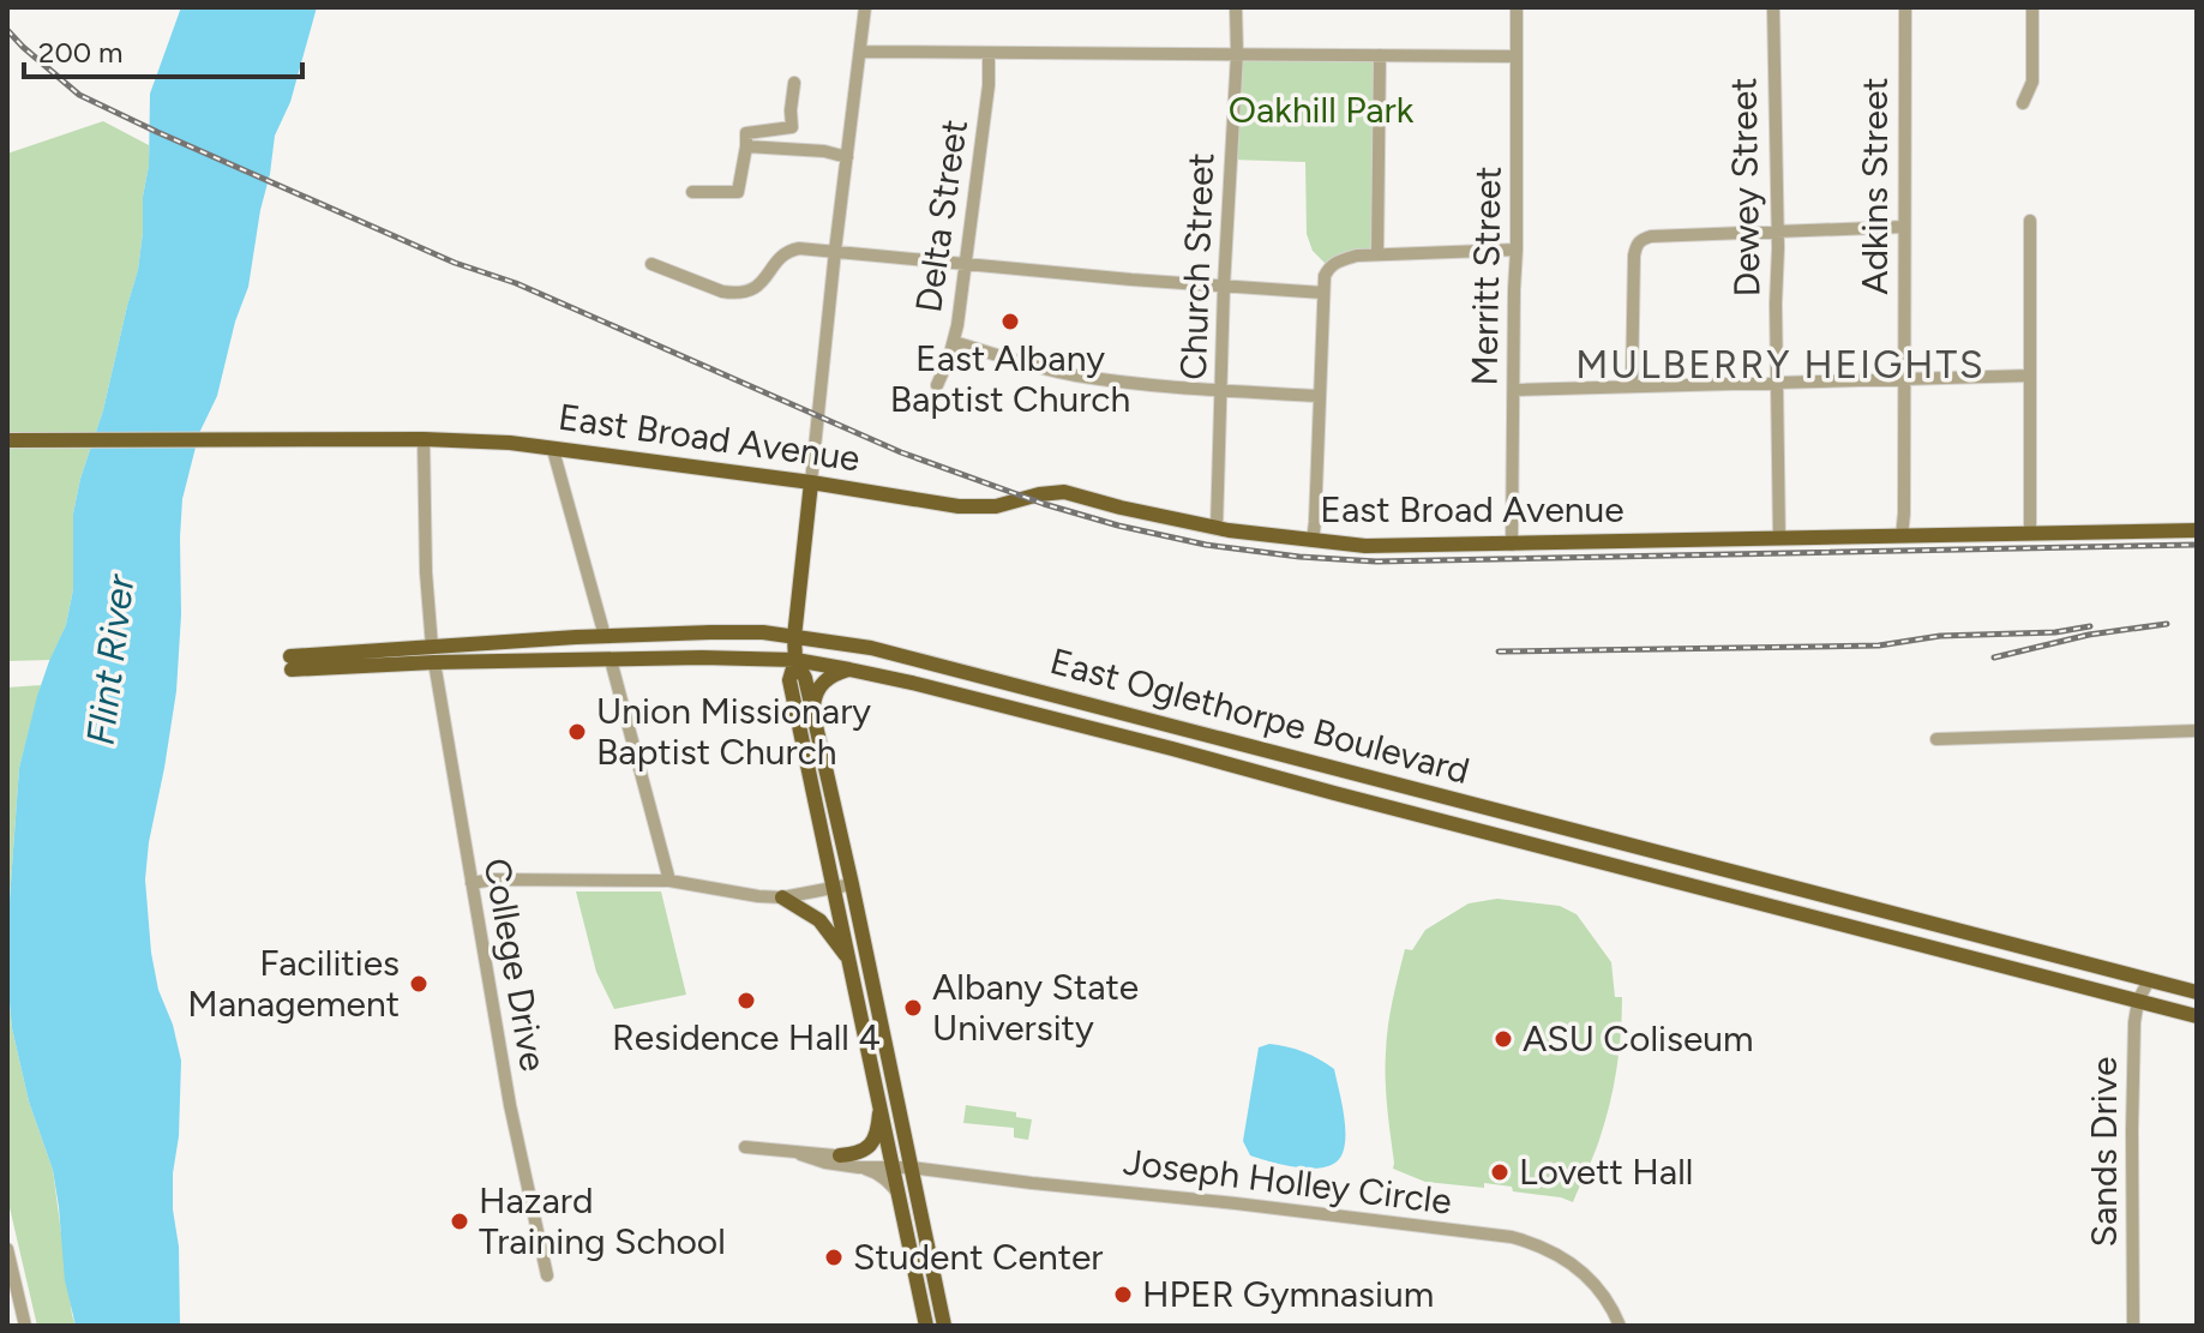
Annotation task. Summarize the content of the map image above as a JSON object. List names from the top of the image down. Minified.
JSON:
{"streets":{"main road":["East Broad Avenue","East Oglethorpe Boulevard"],"street":["Adkins Street","Dewey Street","Delta Street","Church Street","Merritt Street","College Drive","Sands Drive","Joseph Holley Circle"]},"crossings":[["Adkins Street","East Broad Avenue"],["Dewey Street","East Broad Avenue"],["Church Street","East Broad Avenue"],["Merritt Street","East Broad Avenue"],["East Broad Avenue","College Drive"],["East Oglethorpe Boulevard","College Drive"],["East Oglethorpe Boulevard","Sands Drive"]],"districts":["MULBERRY HEIGHTS"],"water":["Flint River"],"parks":["Oakhill Park"],"places":["East Albany Baptist Church","Union Missionary Baptist Church","Facilities Management","Residence Hall 4","Albany State University","ASU Coliseum","Lovett Hall","Hazard Training School","Student Center","HPER Gymnasium"],"scale_bar":"200 m"}
